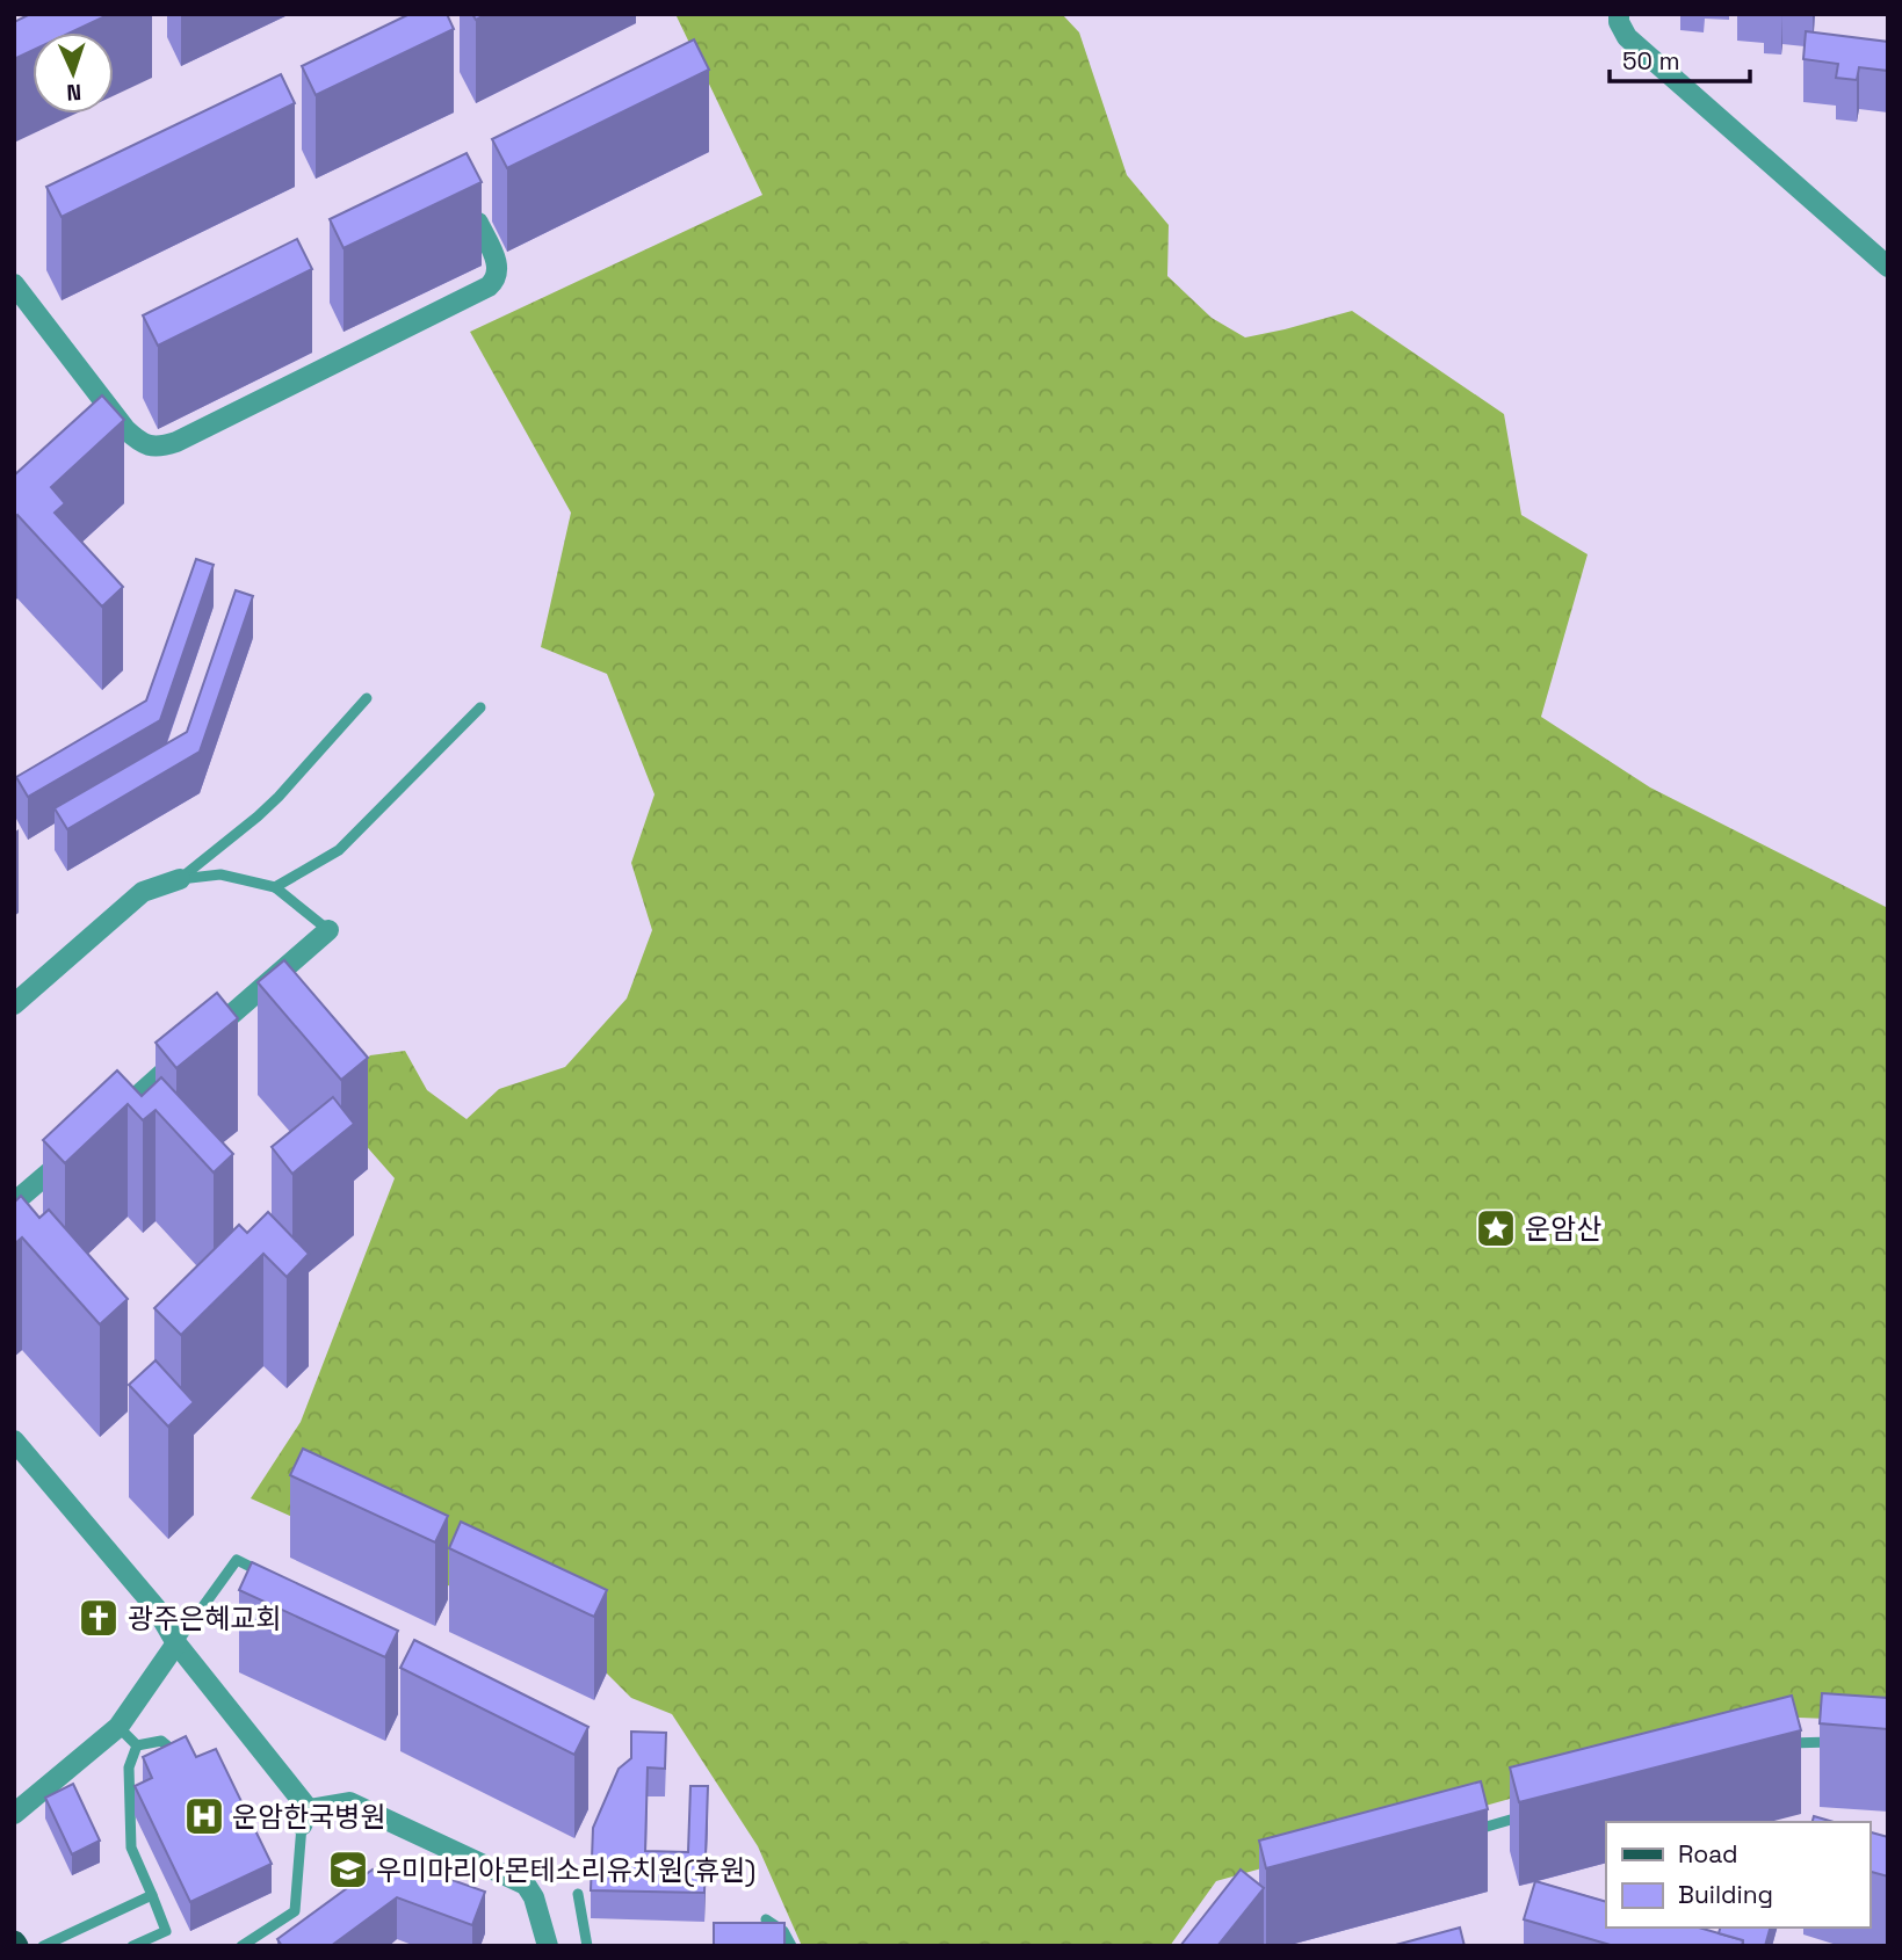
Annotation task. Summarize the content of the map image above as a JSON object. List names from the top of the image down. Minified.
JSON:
{"places":{"place":["운암산"],"church":["광주은혜교회"],"hospital":["운암한국병원"],"school or university":["우미마리아몬테소리유치원(휴원)"]},"legend":["Road","Building"],"scale_bar":"50 m","north":"bottom"}
